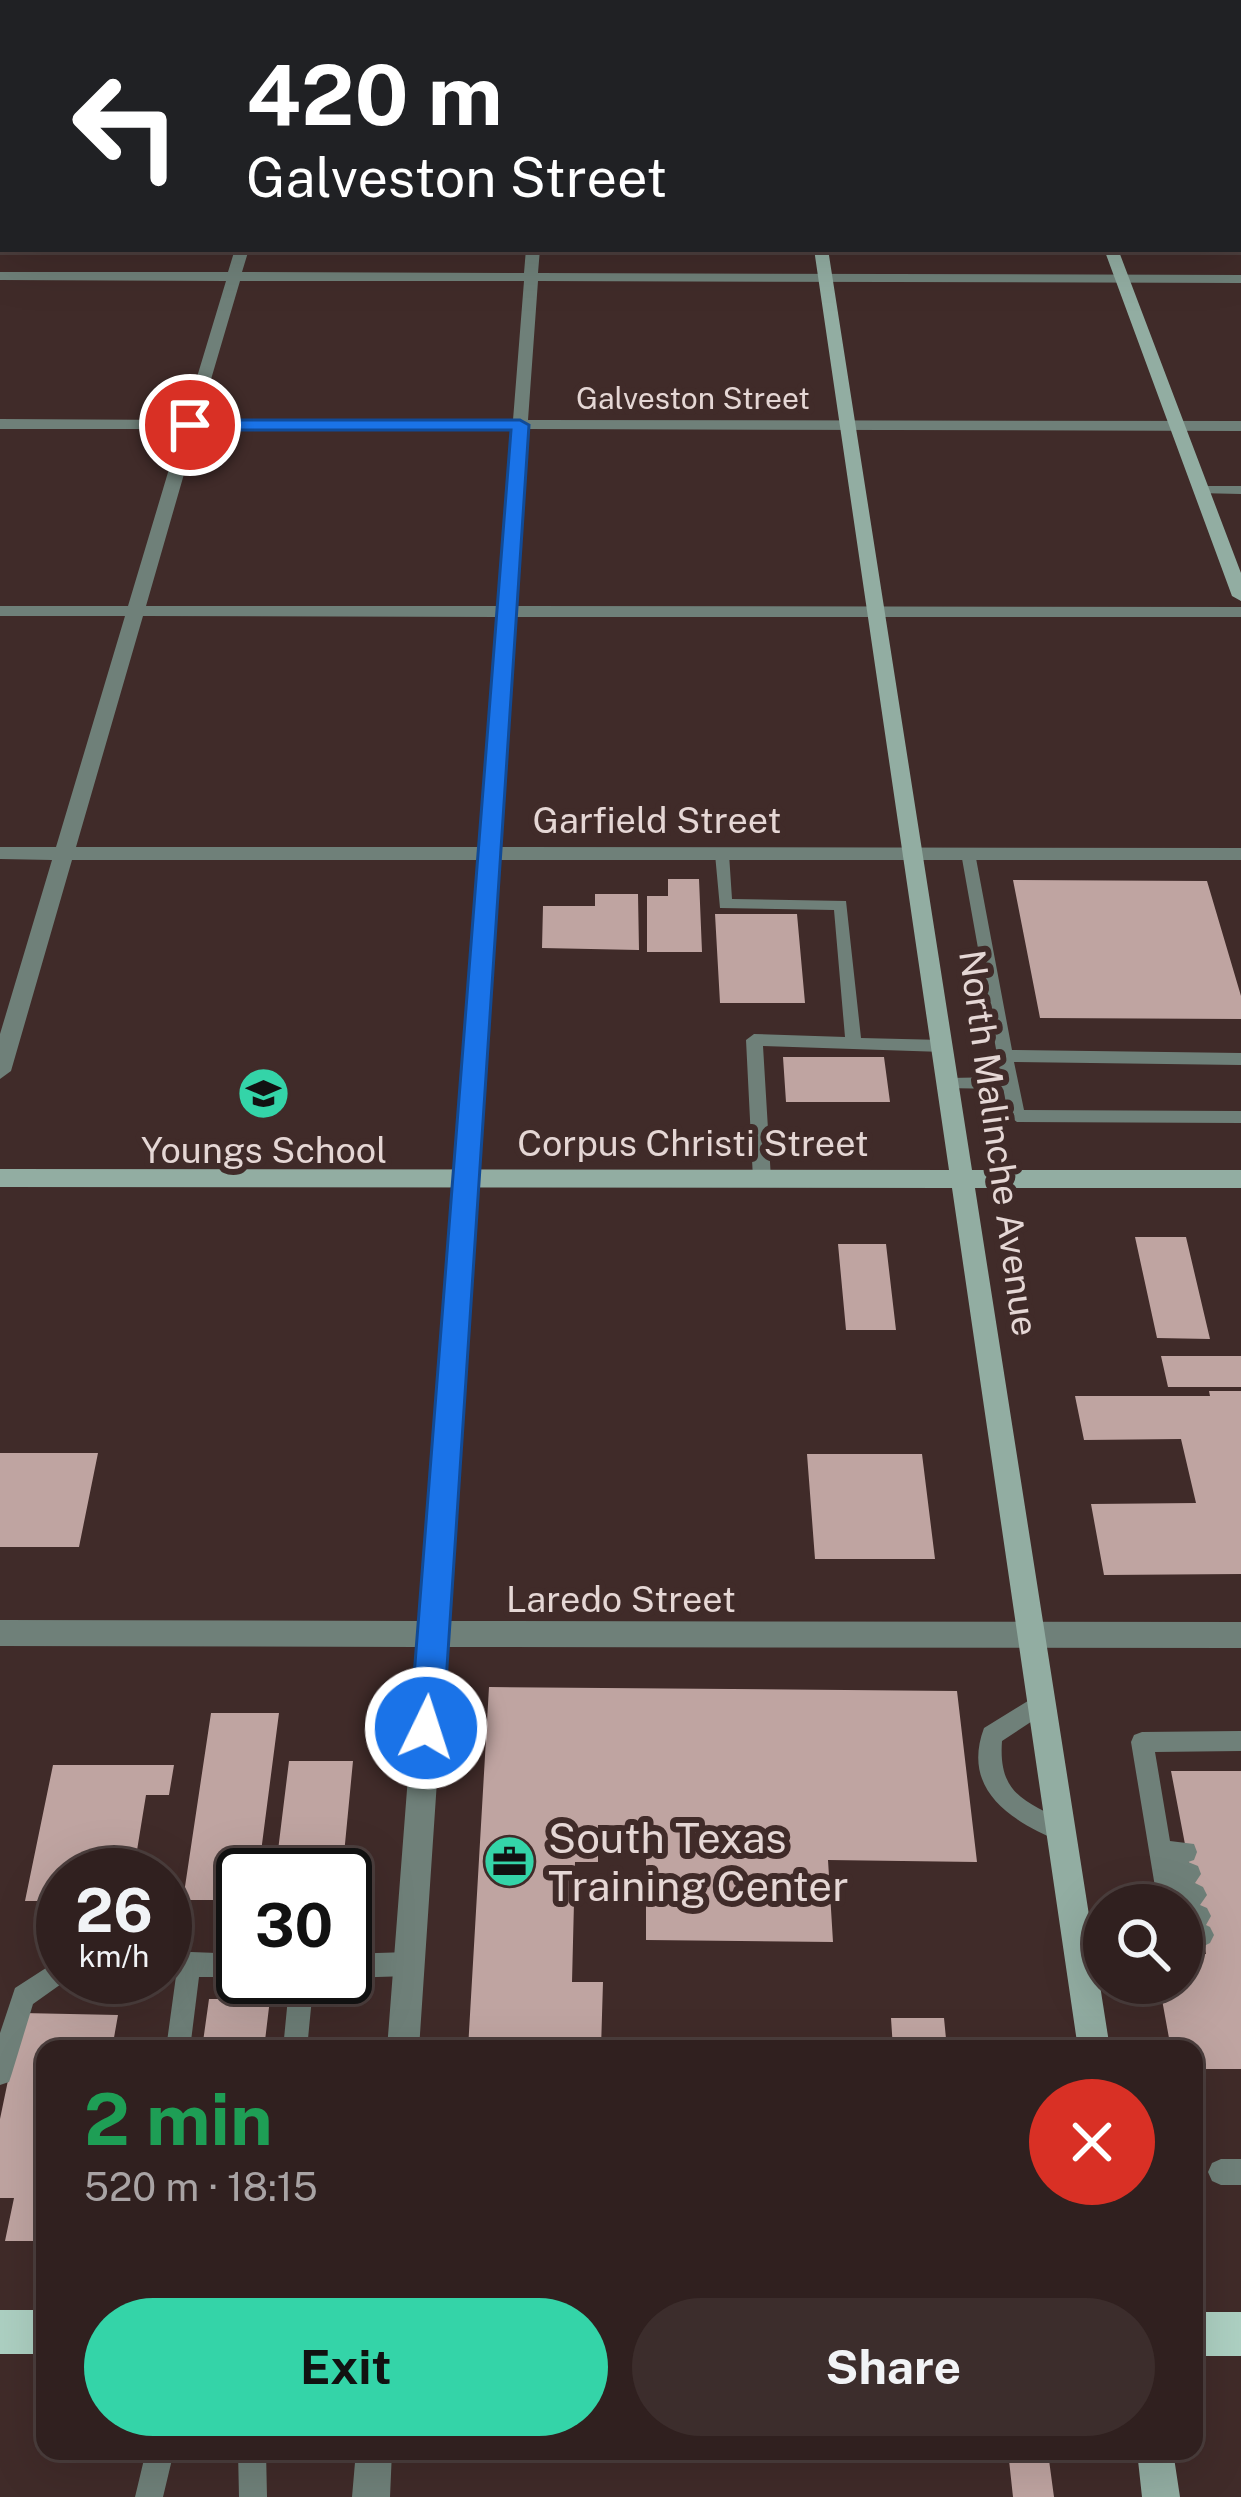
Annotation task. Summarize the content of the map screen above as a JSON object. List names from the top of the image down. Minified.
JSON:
{"streets":{"main road":["Corpus Christi Street","North Malinche Avenue"],"street":["Galveston Street","Garfield Street","Laredo Street"]},"crossings":[["Galveston Street","North Malinche Avenue"],["Garfield Street","North Malinche Avenue"],["Corpus Christi Street","North Malinche Avenue"],["North Malinche Avenue","Laredo Street"]],"places":{"school or university":["Youngs School"],"office":["South Texas Training Center"]},"page":{"turn":["420 m","Galveston Street"],"speed":"26 km/h","limit":"30","heading":["2 min","520 m · 18:15"],"buttons":["Exit","Share"]}}
